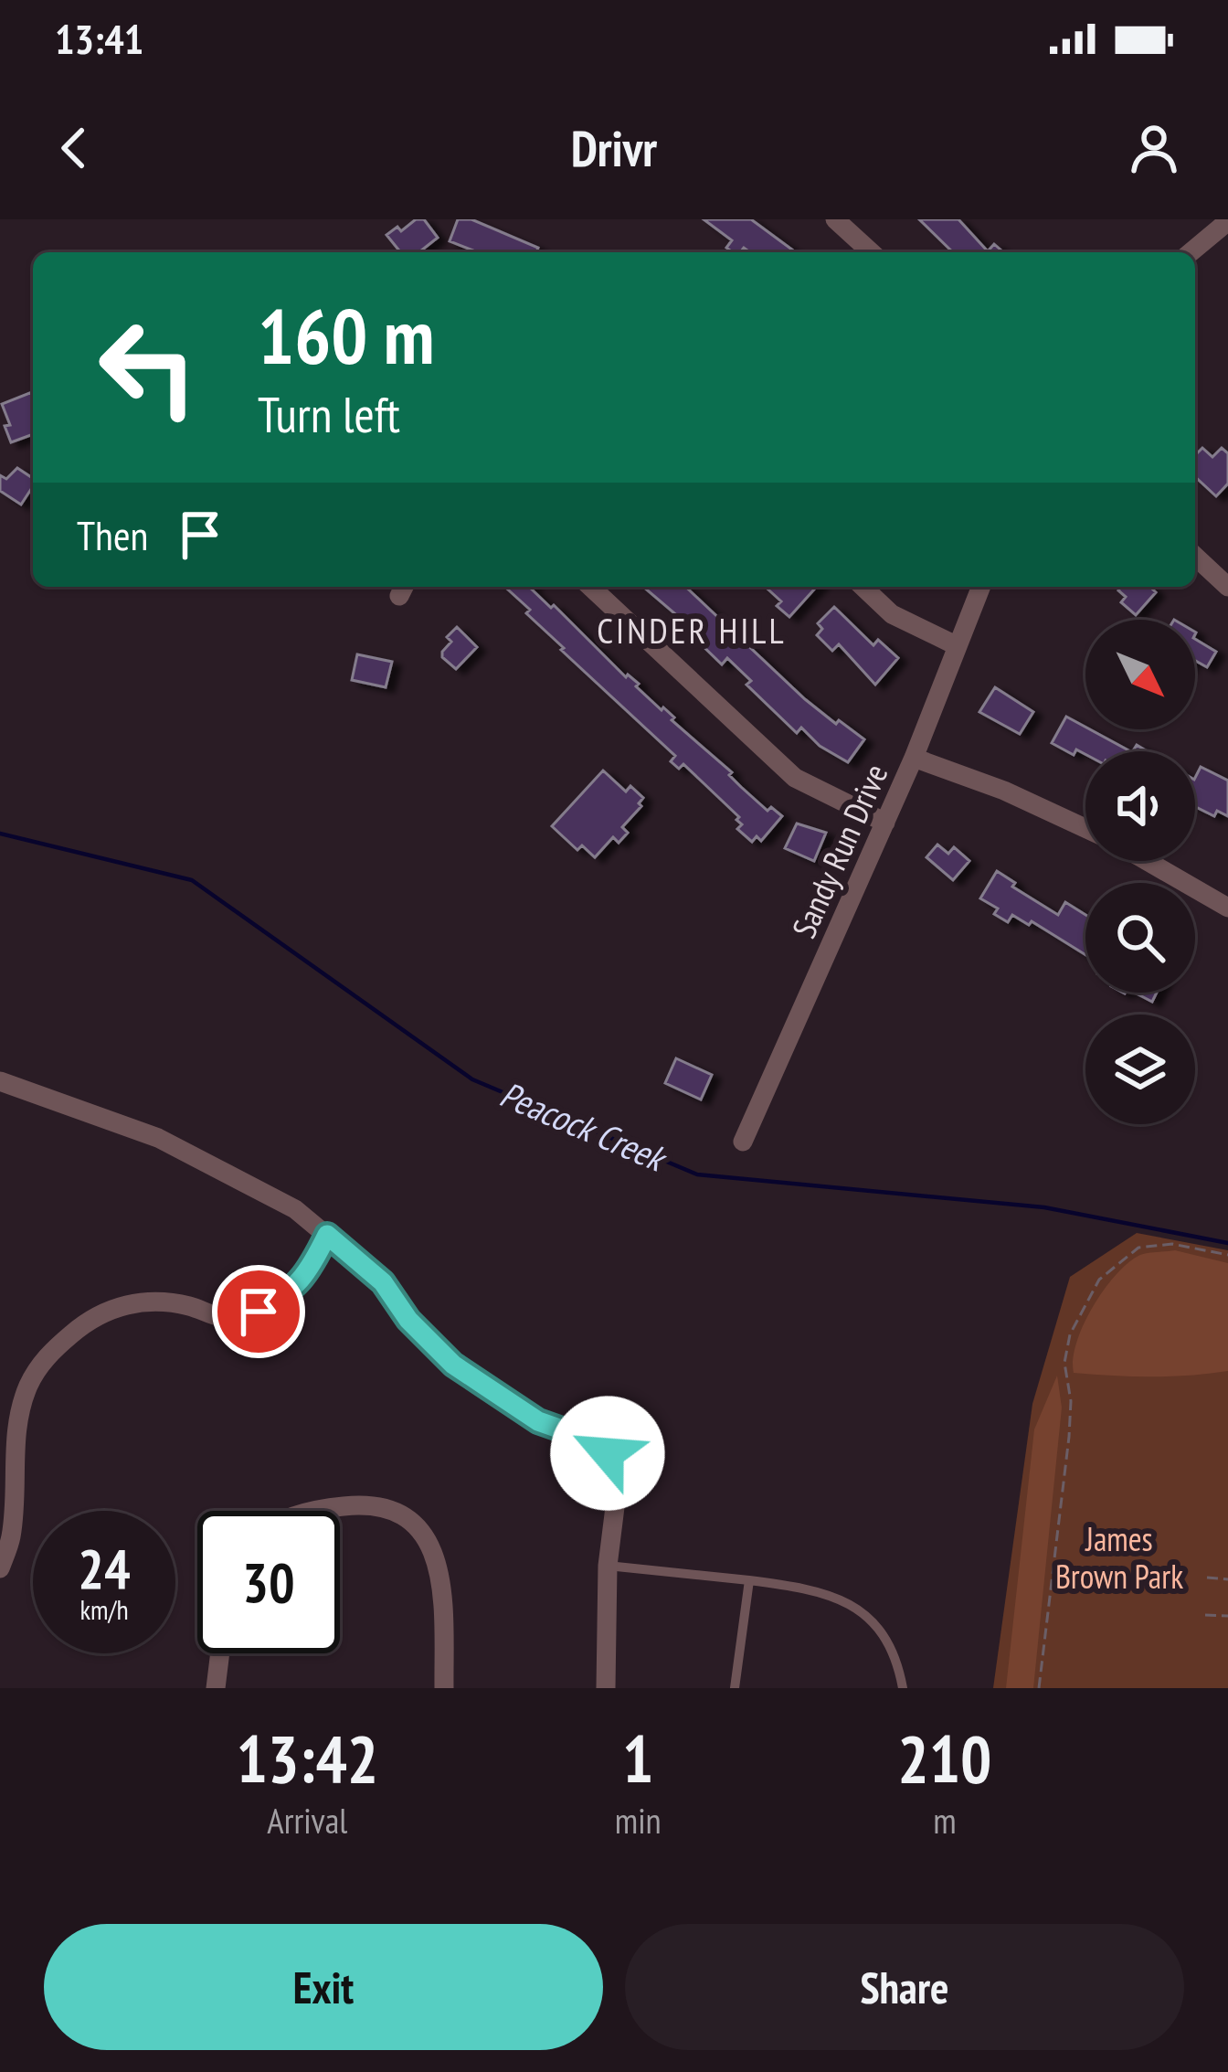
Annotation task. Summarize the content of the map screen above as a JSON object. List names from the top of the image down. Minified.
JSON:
{"streets":{"street":["Sandy Run Drive"]},"districts":["CINDER HILL"],"water":["Peacock Creek"],"parks":["James Brown Park"],"north":"bottom right","page":{"status":"13:41","header":"Drivr","turn":["160 m","Turn left"],"then":"Then","speed":"24 km/h","limit":"30","eta":["13:42","Arrival","1","min","210","m"],"buttons":["Exit","Share"]}}
